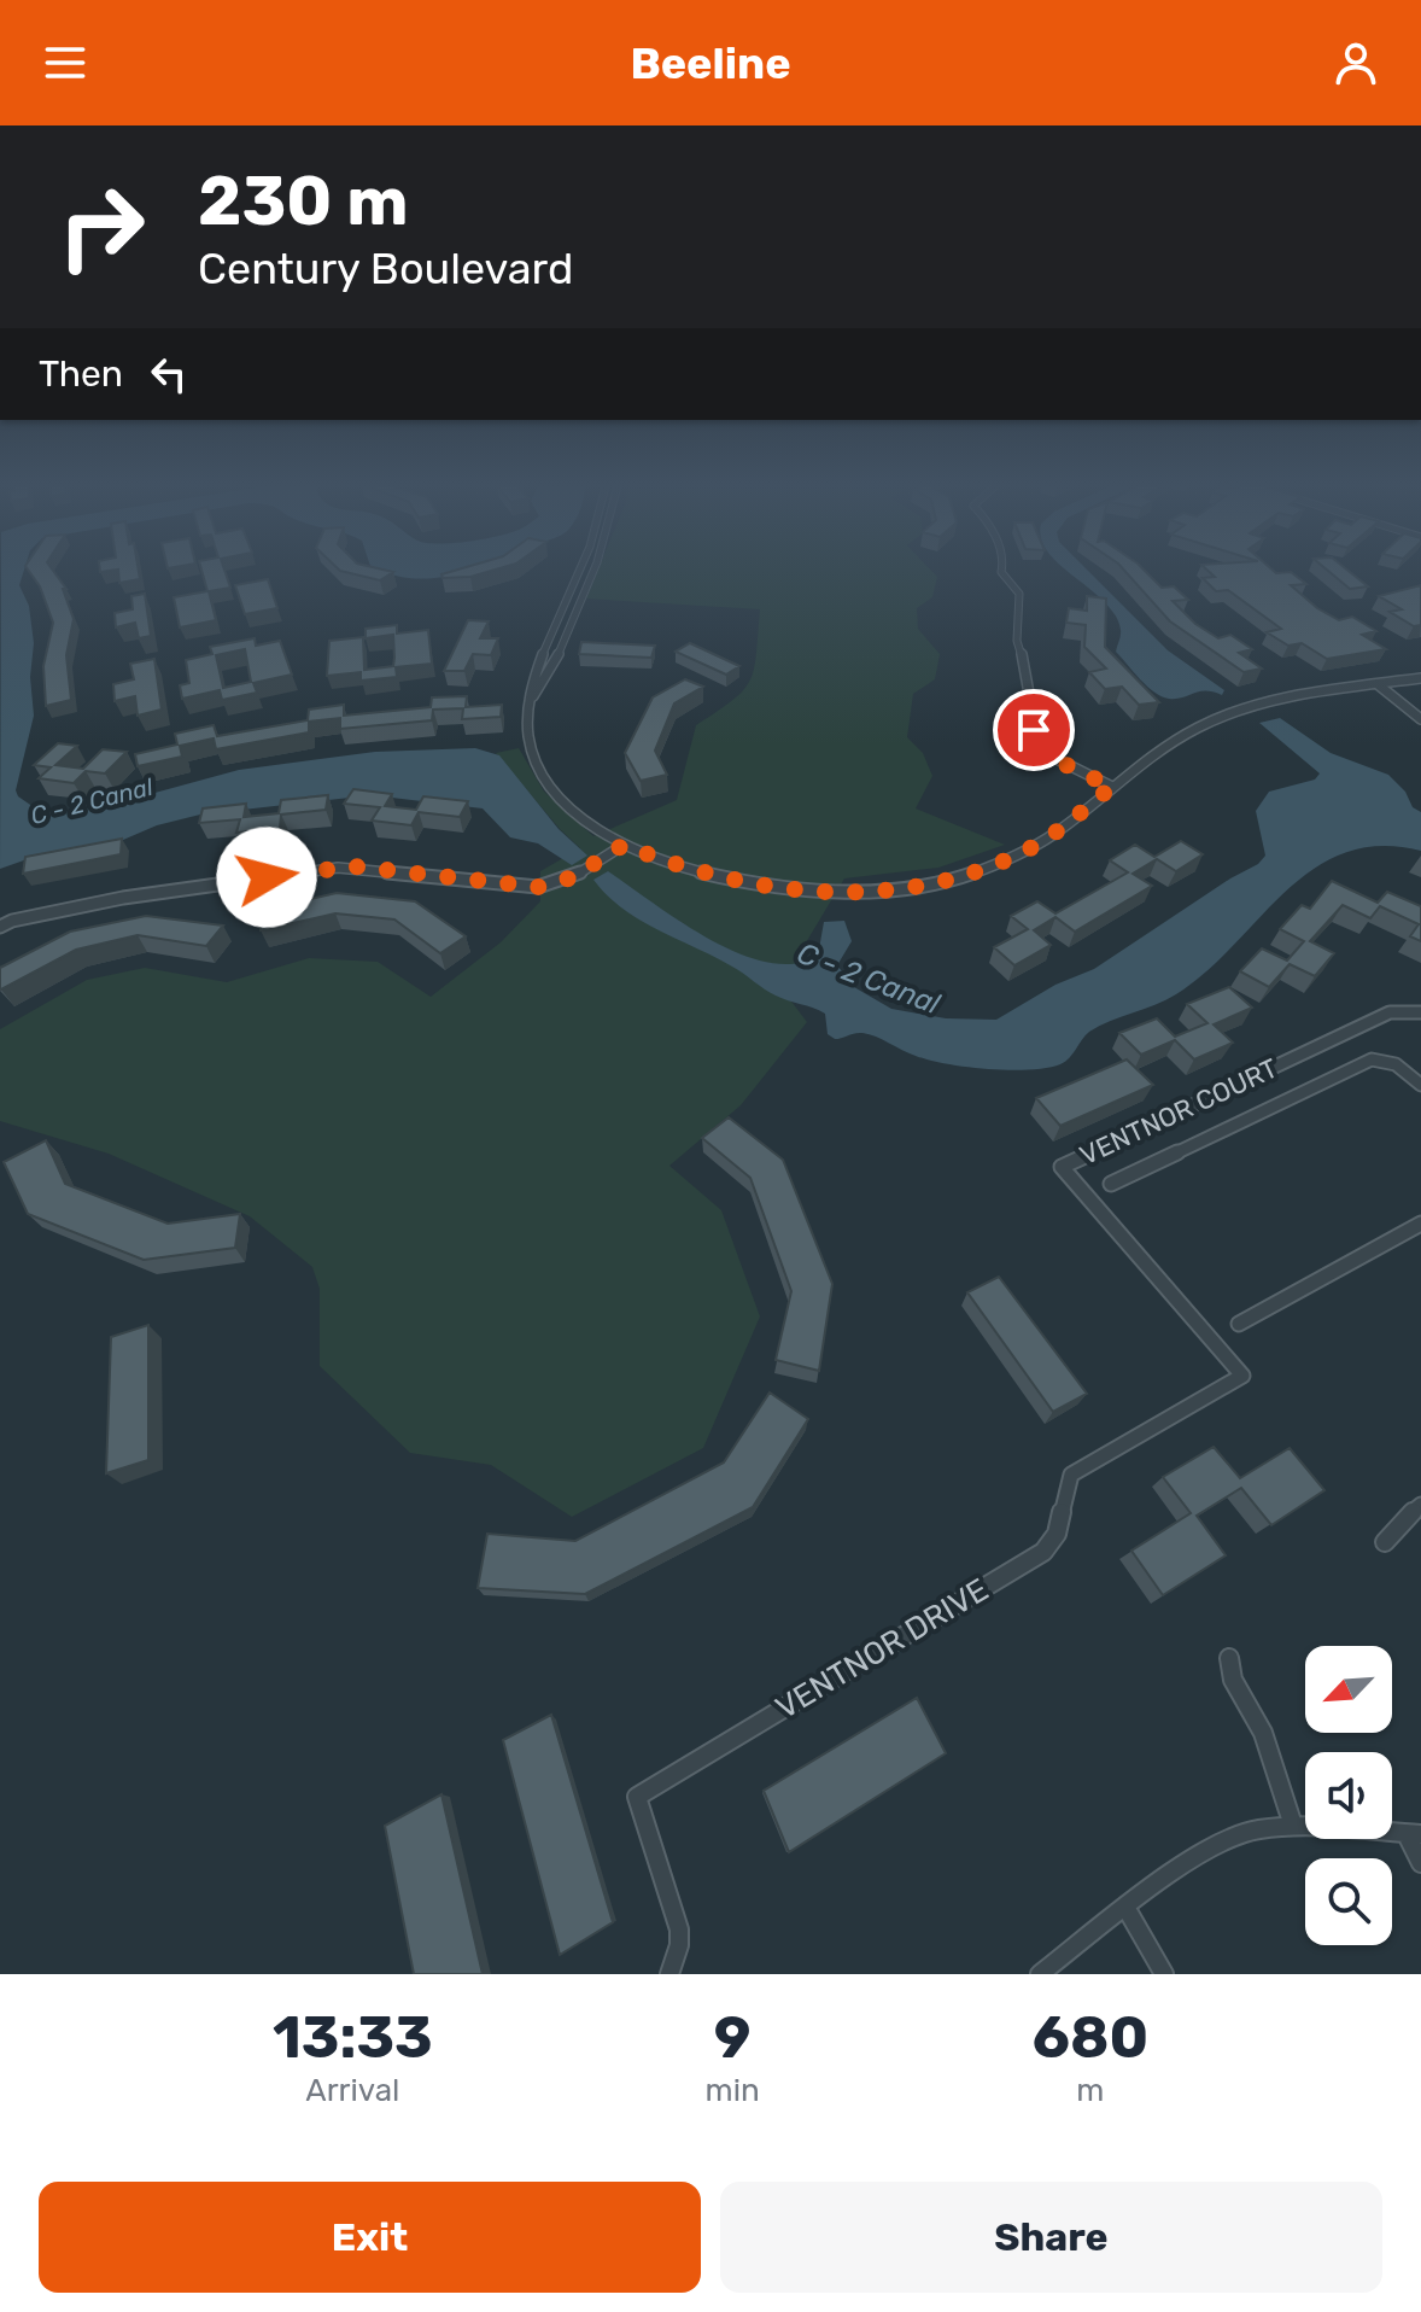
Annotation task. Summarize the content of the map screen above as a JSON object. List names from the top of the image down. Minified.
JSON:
{"streets":{"street":["VENTNOR COURT","VENTNOR DRIVE"]},"crossings":[["VENTNOR COURT","VENTNOR DRIVE"]],"water":["C - 2 Canal"],"north":"bottom left","page":{"header":"Beeline","turn":["230 m","Century Boulevard"],"then":"Then","eta":["13:33","Arrival","9","min","680","m"],"buttons":["Exit","Share"]}}
